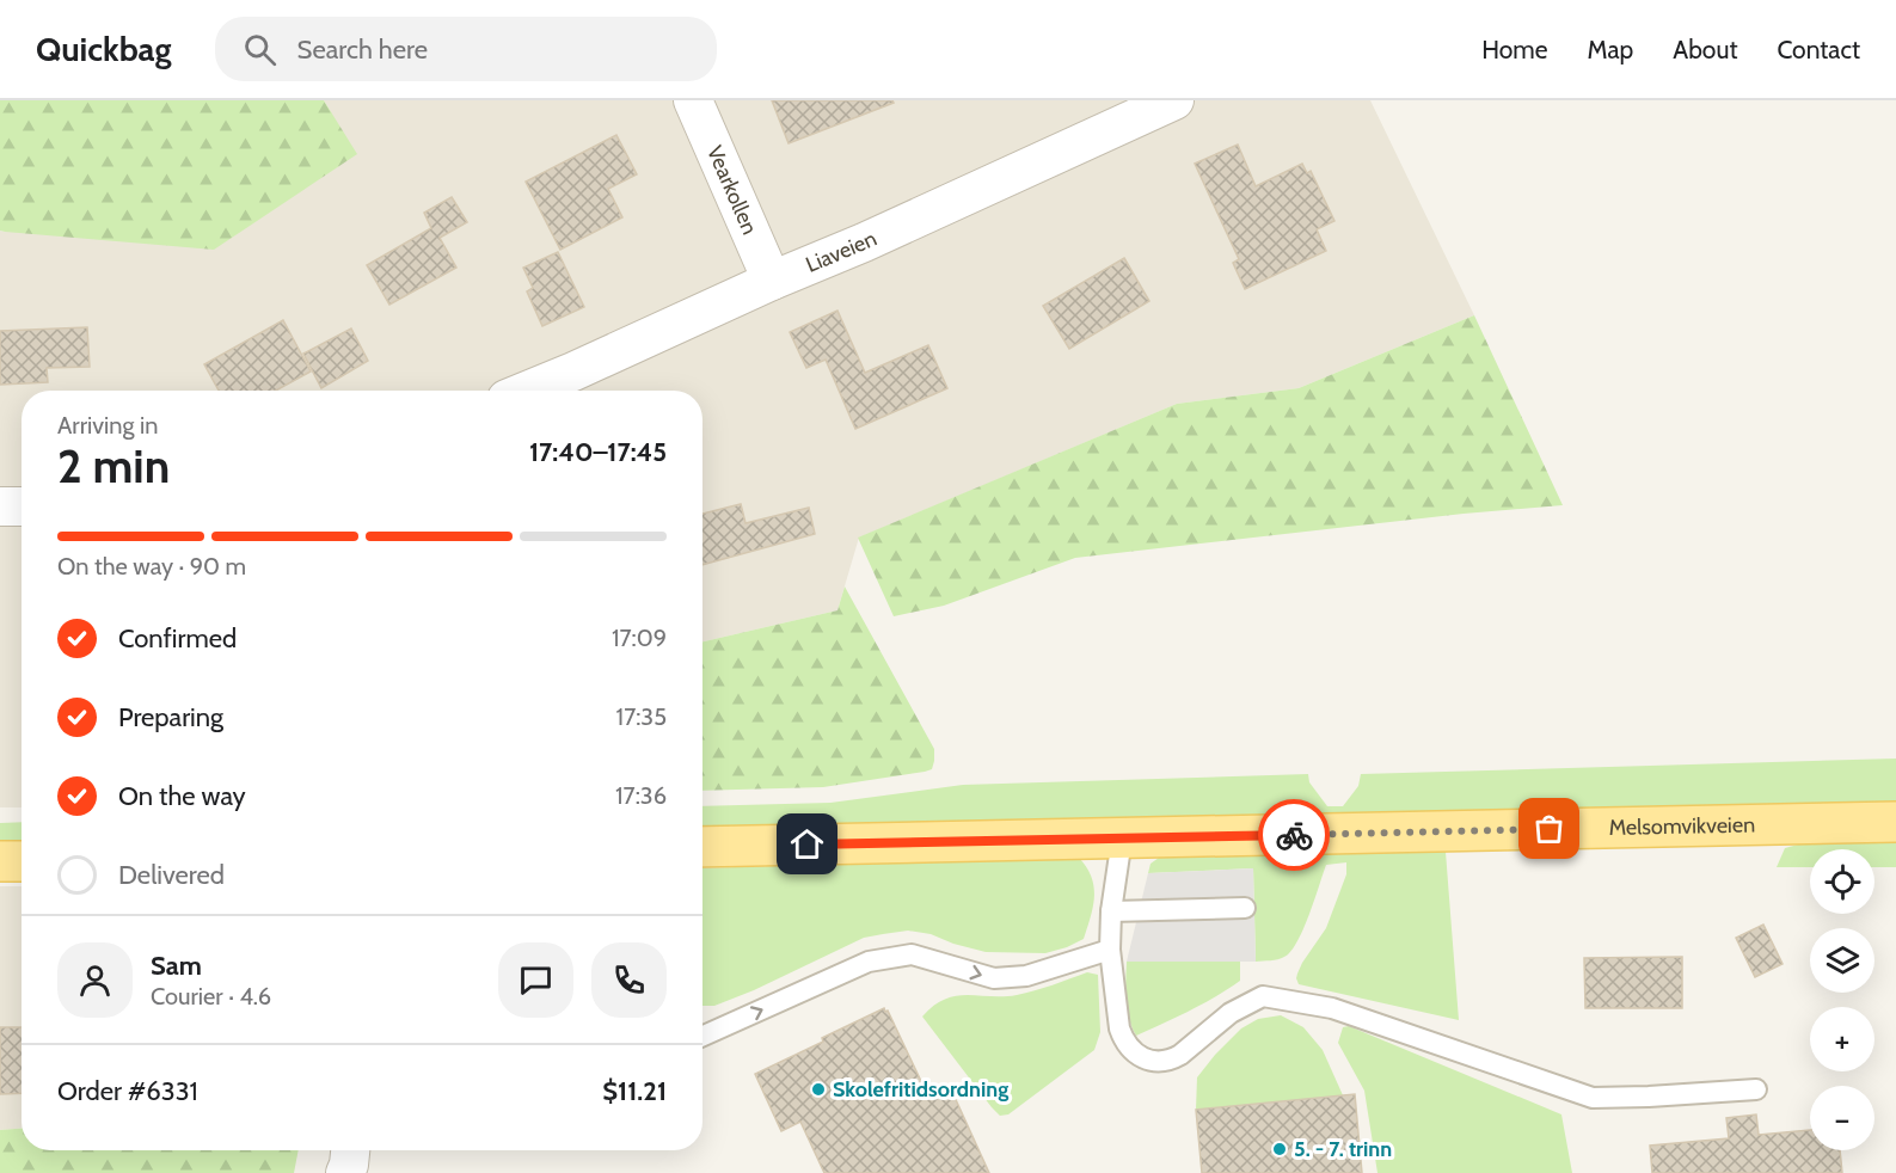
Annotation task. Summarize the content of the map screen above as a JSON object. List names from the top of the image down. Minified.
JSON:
{"streets":{"main road":["Melsomvikveien"],"street":["Vearkollen","Liaveien"]},"crossings":[["Vearkollen","Liaveien"]],"places":["Skolefritidsordning","5. - 7. trinn"],"page":{"header":"Quickbag","search":"Search here","nav":["Home","Map","About","Contact"],"heading":["2 min","Arriving in","17:40–17:45"],"panel":["Sam","Courier · 4.6","Order #6331","$11.21"],"bar":"On the way · 90 m","list":[["Confirmed","17:09"],["Preparing","17:35"],["On the way","17:36"],"Delivered"],"map_buttons":["+","−"]}}
